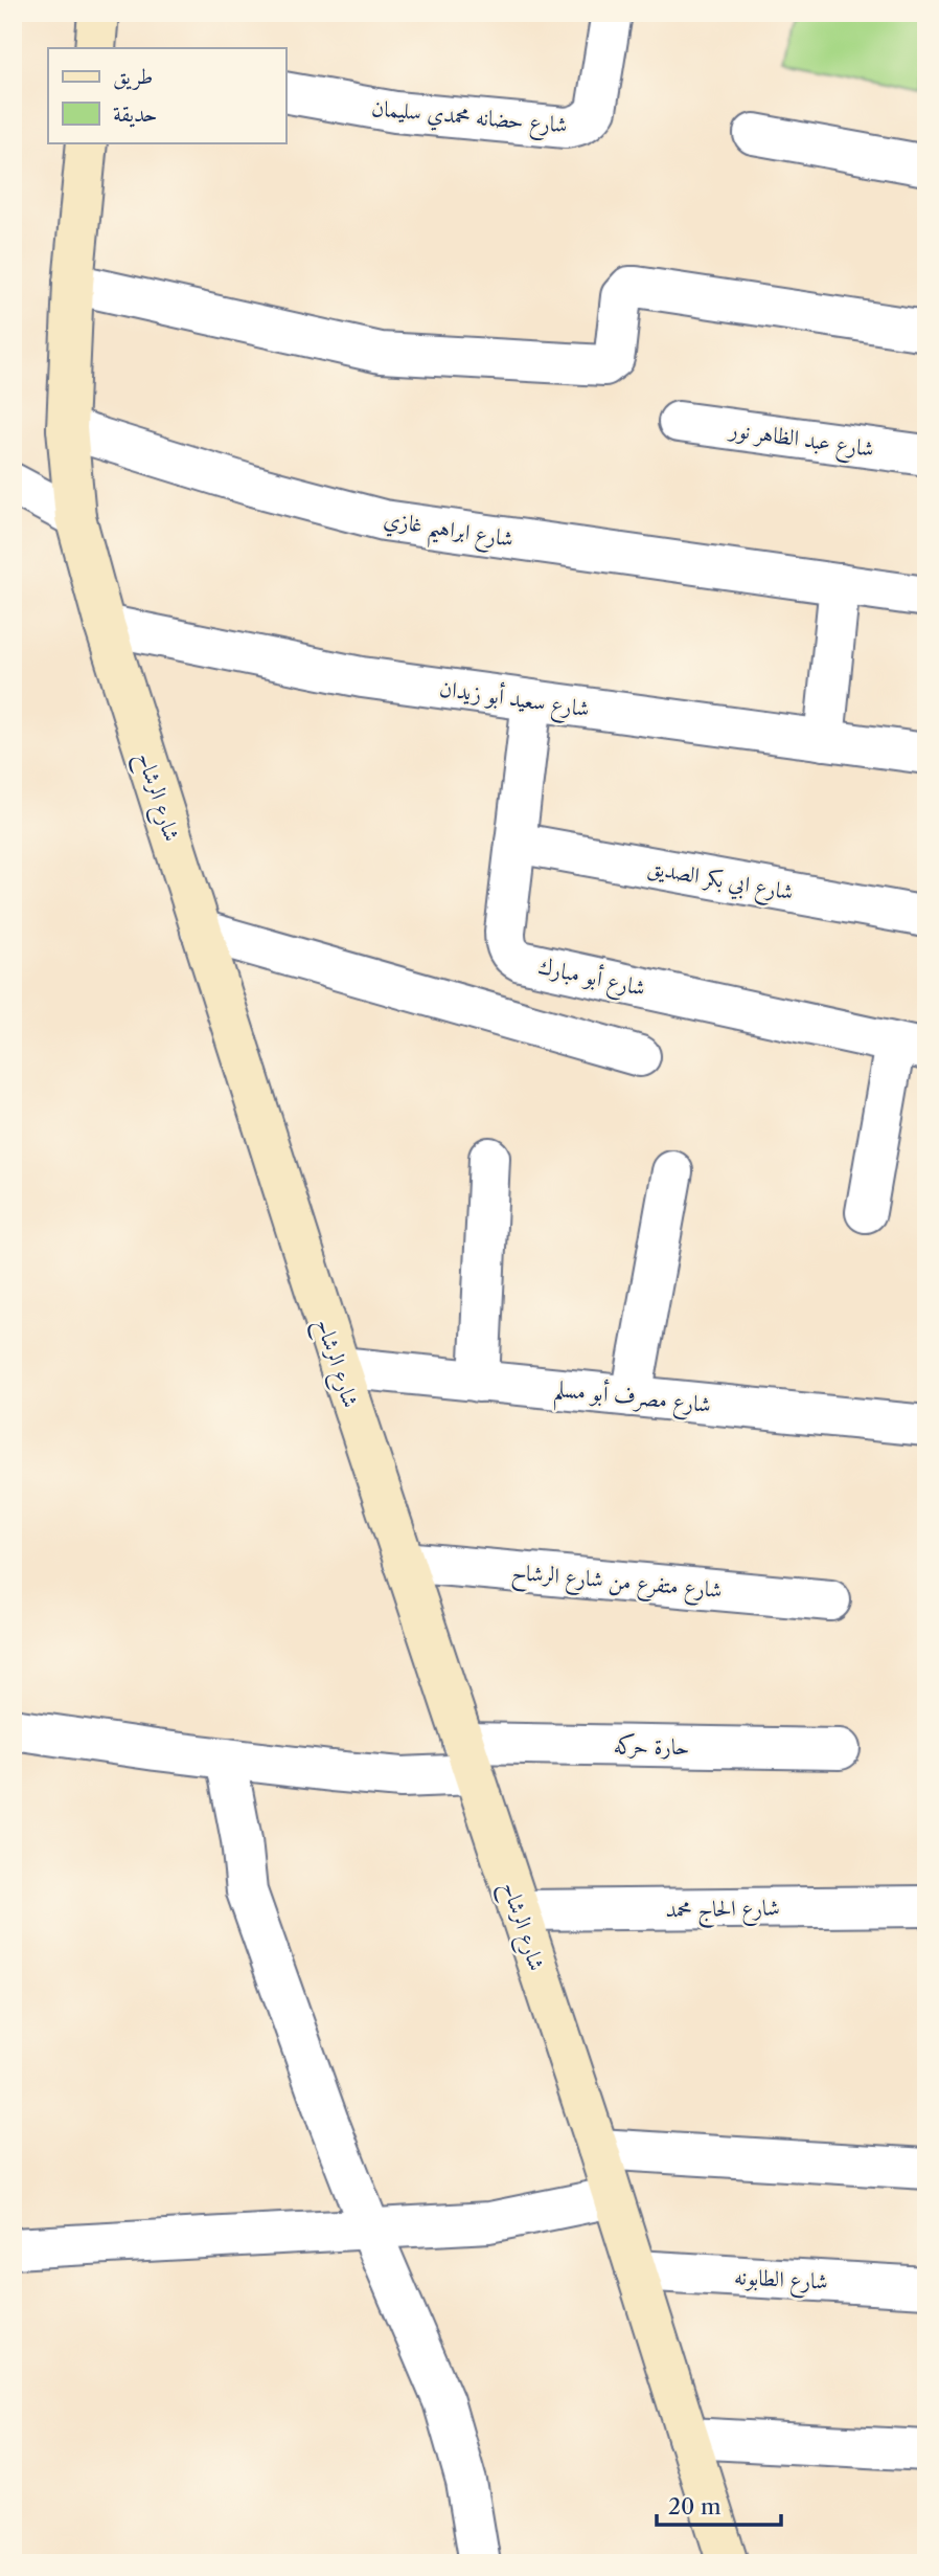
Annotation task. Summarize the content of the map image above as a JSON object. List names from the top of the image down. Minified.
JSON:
{"streets":{"street":["شارع حضانه محمدي سليمان","شارع عبد الظاهر نور","شارع ابراهيم غازي","شارع سعيد أبو زيدان","شارع الرشاح","شارع ابي بكر الصديق","شارع أبو مبارك","شارع مصرف أبو مسلم","شارع متفرع من شارع الرشاح","حارة حركه","شارع الحاج محمد","شارع الطابونه"]},"crossings":[["شارع ابراهيم غازي","شارع الرشاح"],["شارع سعيد أبو زيدان","شارع الرشاح"],["شارع سعيد أبو زيدان","شارع أبو مبارك"],["شارع الرشاح","شارع مصرف أبو مسلم"],["شارع الرشاح","شارع متفرع من شارع الرشاح"],["شارع الرشاح","حارة حركه"],["شارع الرشاح","شارع الحاج محمد"],["شارع الرشاح","شارع الطابونه"],["شارع ابي بكر الصديق","شارع أبو مبارك"]],"legend":["طريق","حديقة"],"scale_bar":"20 m"}
